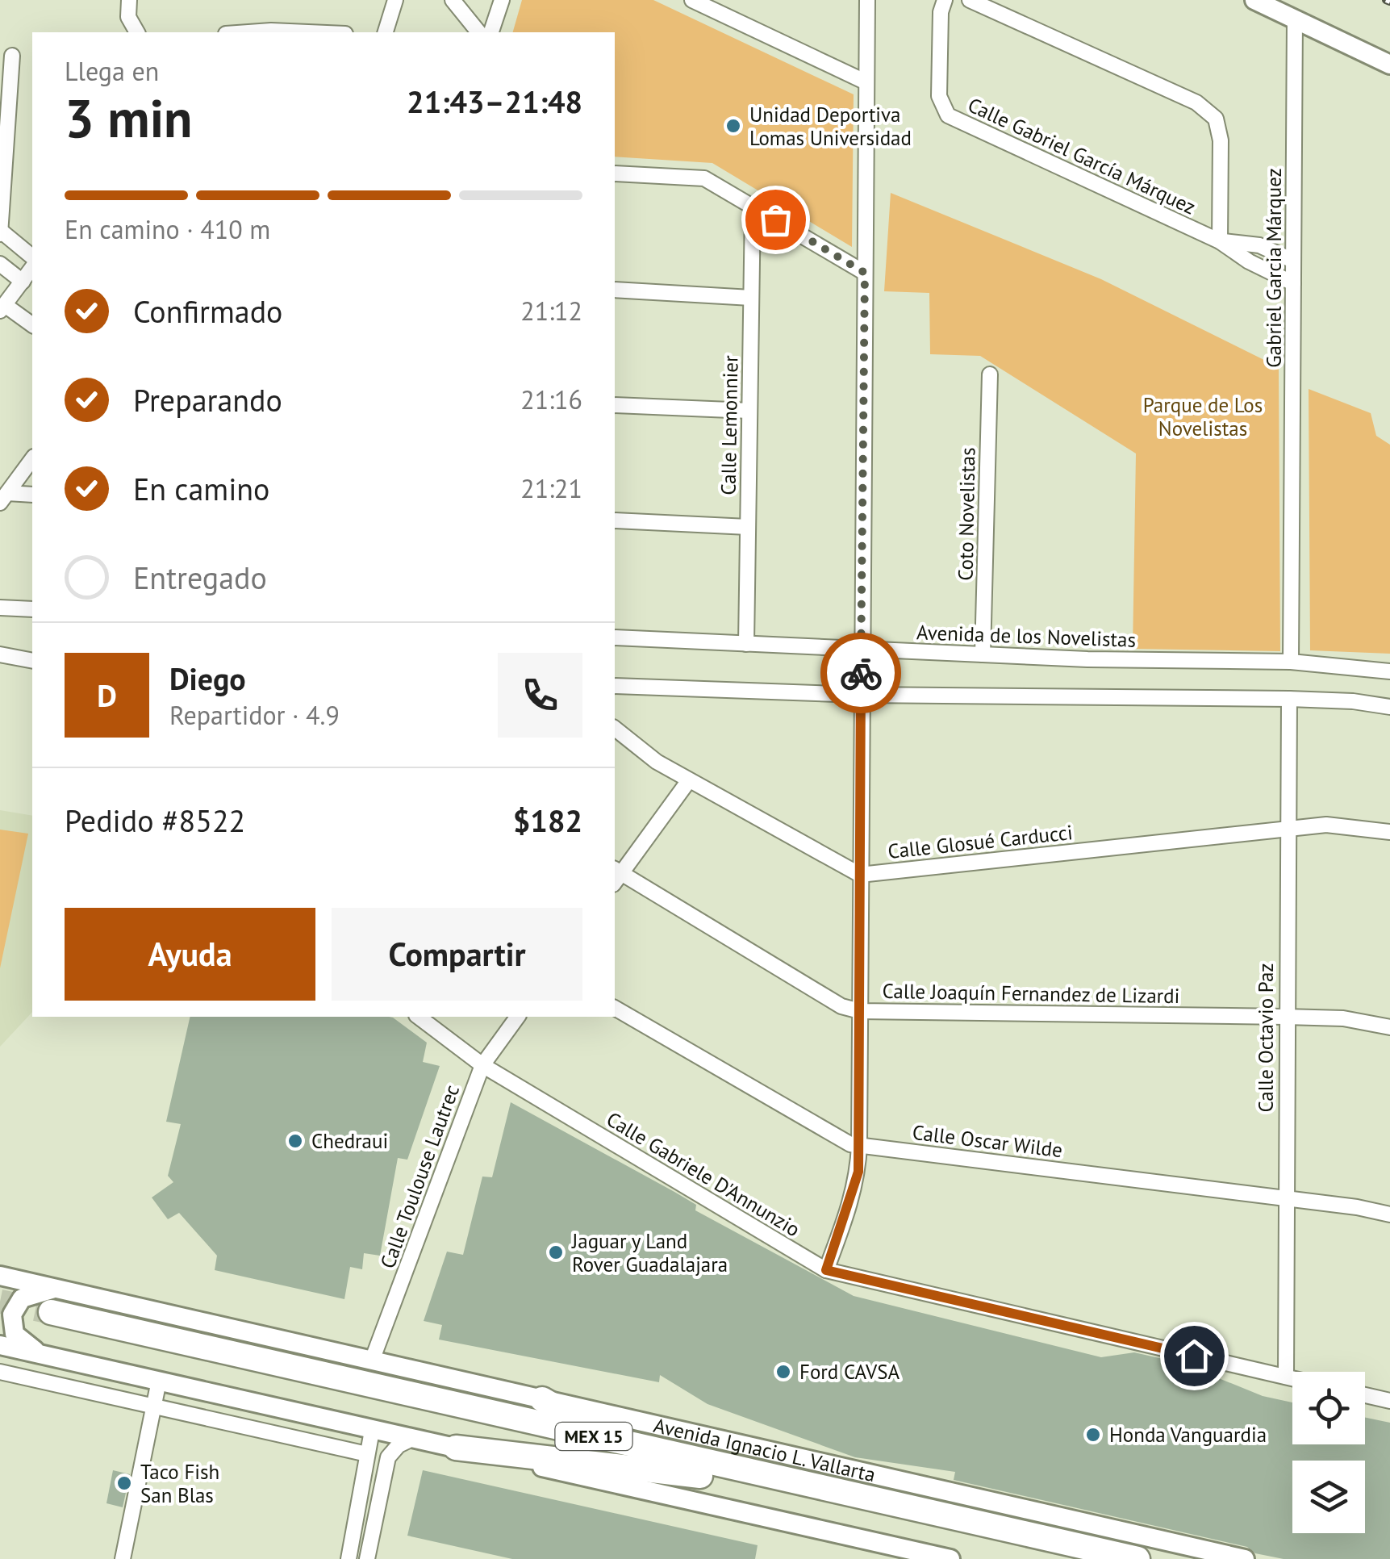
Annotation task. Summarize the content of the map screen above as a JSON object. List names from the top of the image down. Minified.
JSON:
{"streets":{"highway":["MEX 15","Avenida Ignacio L. Vallarta"],"street":["Calle Gabriel García Márquez","Gabriel Garcia Márquez","Calle Lemonnier","Coto Novelistas","Avenida de los Novelistas","Calle Glosué Carducci","Calle Joaquín Fernandez de Lizardi","Calle Octavio Paz","Calle Oscar Wilde","Calle Gabriele D'Annunzio","Calle Toulouse Lautrec"]},"crossings":[["Calle Gabriel García Márquez","Gabriel Garcia Márquez"],["Gabriel Garcia Márquez","Avenida de los Novelistas"],["Calle Lemonnier","Avenida de los Novelistas"],["Coto Novelistas","Avenida de los Novelistas"],["Calle Glosué Carducci","Calle Octavio Paz"],["Calle Joaquín Fernandez de Lizardi","Calle Octavio Paz"],["Calle Octavio Paz","Calle Oscar Wilde"],["Calle Octavio Paz","Calle Gabriele D'Annunzio"],["Calle Gabriele D'Annunzio","Calle Toulouse Lautrec"],["Calle Toulouse Lautrec","Avenida Ignacio L. Vallarta"]],"parks":["Parque de Los Novelistas"],"places":["Unidad Deportiva Lomas Universidad","Chedraui","Jaguar y Land Rover Guadalajara","Ford CAVSA","Honda Vanguardia","Taco Fish San Blas"],"page":{"heading":["3 min","Llega en","21:43–21:48"],"panel":["Diego","Repartidor · 4.9","Pedido #8522","$182"],"bar":"En camino · 410 m","list":[["Confirmado","21:12"],["Preparando","21:16"],["En camino","21:21"],"Entregado"],"round":"D","buttons":["Ayuda","Compartir"]}}
